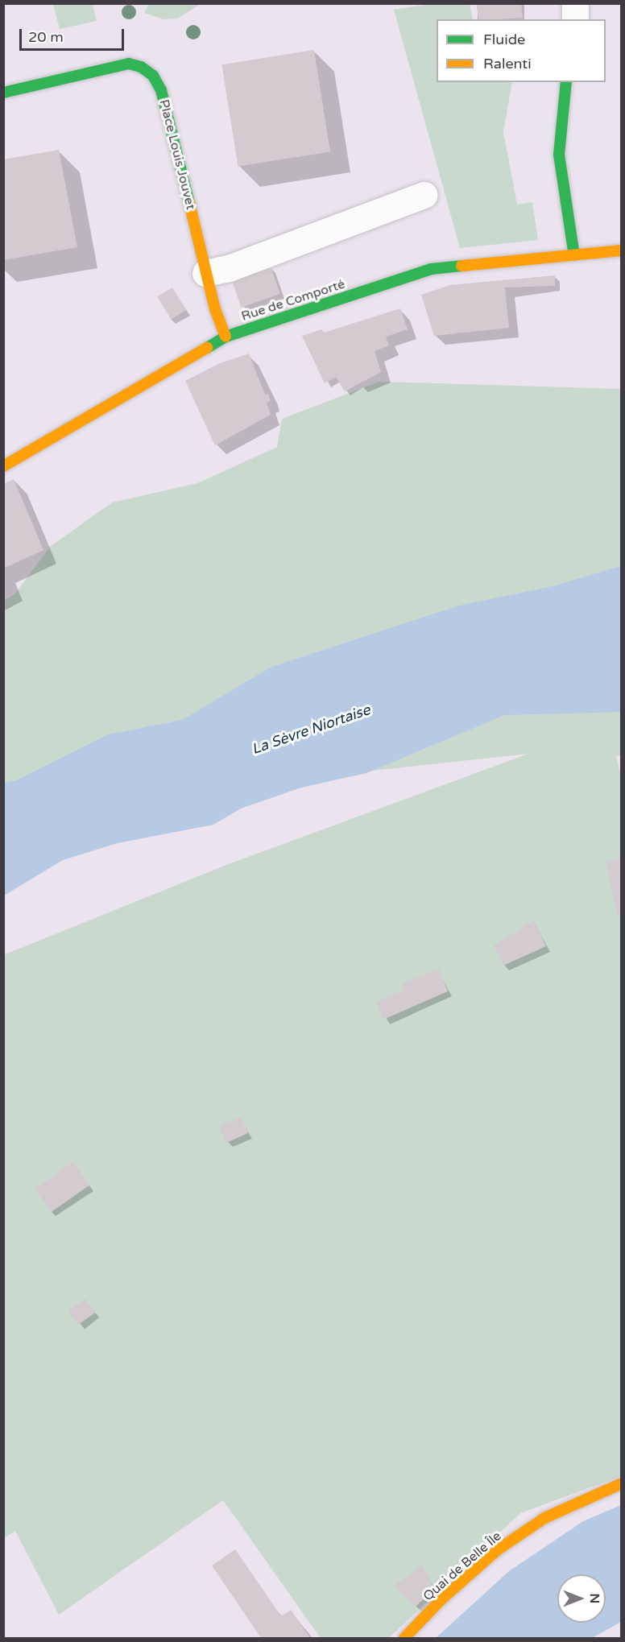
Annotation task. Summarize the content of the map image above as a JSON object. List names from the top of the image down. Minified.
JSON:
{"streets":{"street":["Place Louis Jouvet","Rue de Comporté","Quai de Belle Île"]},"crossings":[["Place Louis Jouvet","Rue de Comporté"]],"water":["La Sèvre Niortaise"],"legend":["Fluide","Ralenti"],"scale_bar":"20 m","north":"right"}
